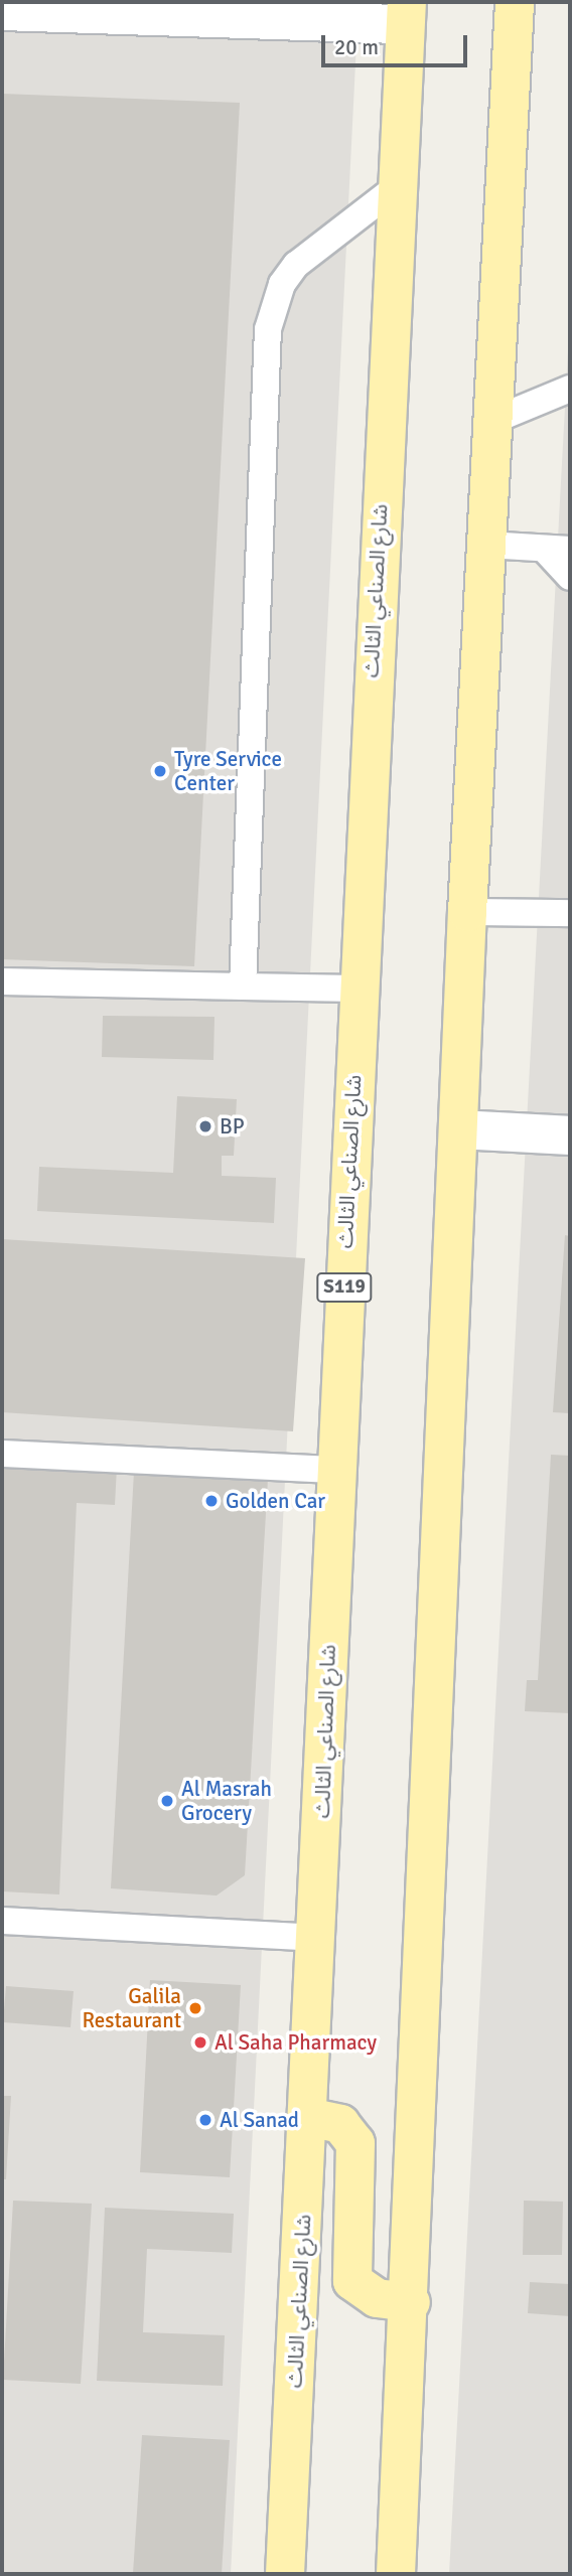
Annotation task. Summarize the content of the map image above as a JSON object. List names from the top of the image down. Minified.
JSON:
{"streets":{"main road":["شارع الصناعي الثالث","S119"]},"places":["Tyre Service Center","BP","Golden Car","Al Masrah Grocery","Galila Restaurant","Al Saha Pharmacy","Al Sanad"],"scale_bar":"20 m"}
